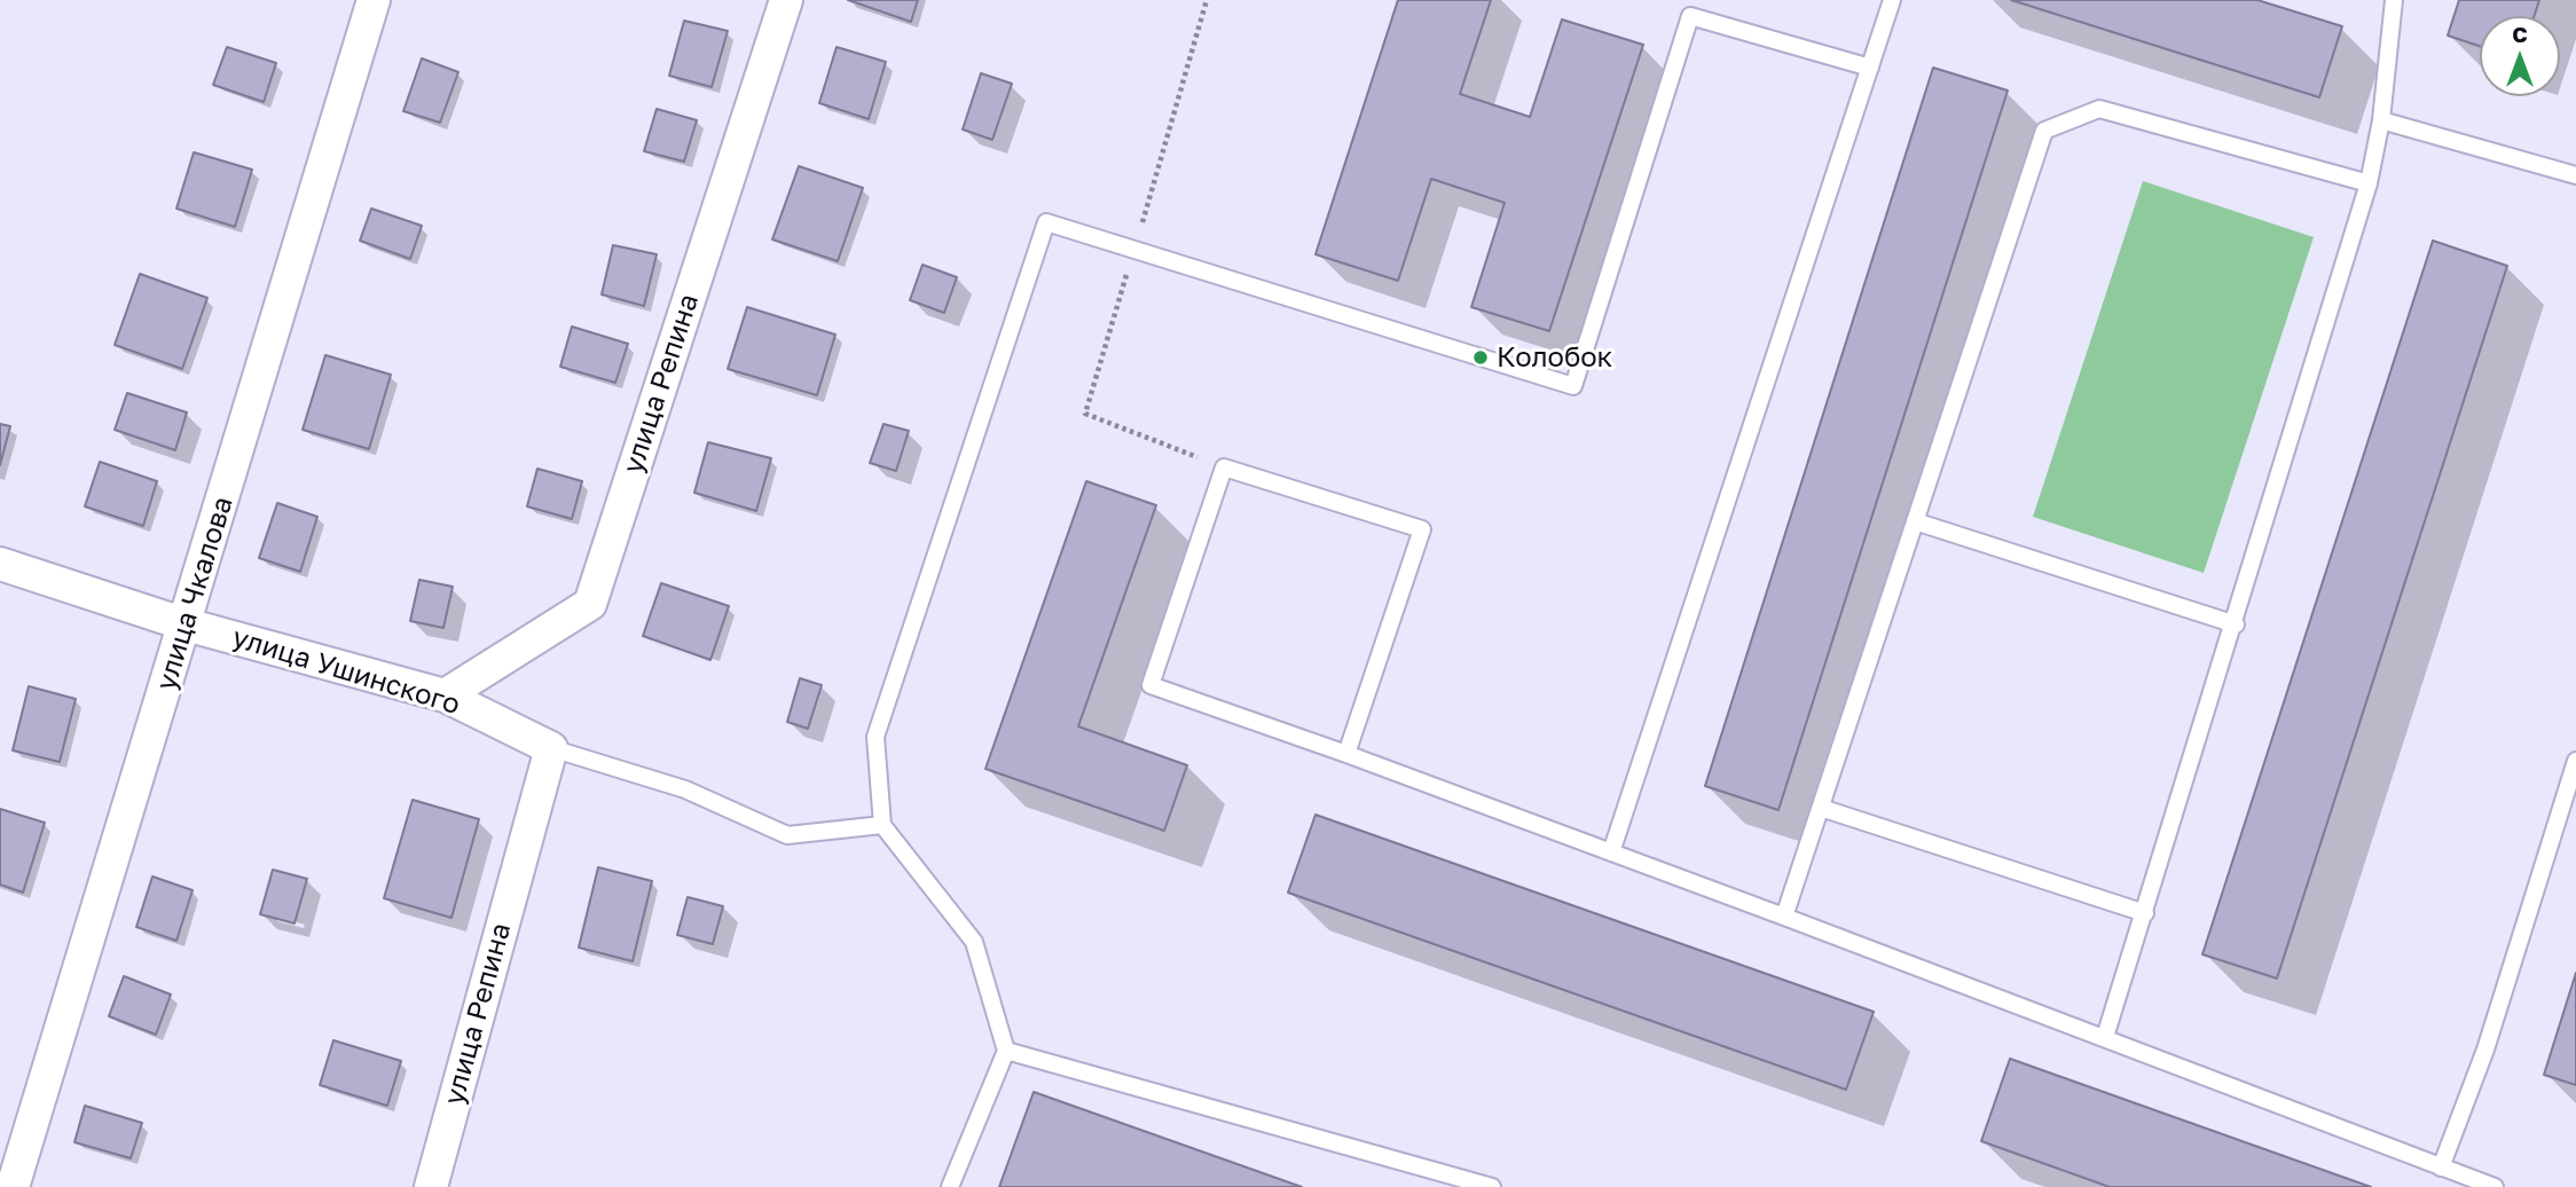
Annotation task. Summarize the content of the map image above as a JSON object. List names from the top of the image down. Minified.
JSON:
{"streets":{"street":["улица Репина","улица Чкалова","улица Ушинского"]},"crossings":[["улица Репина","улица Ушинского"],["улица Чкалова","улица Ушинского"]],"places":["Колобок"],"north":"top"}
